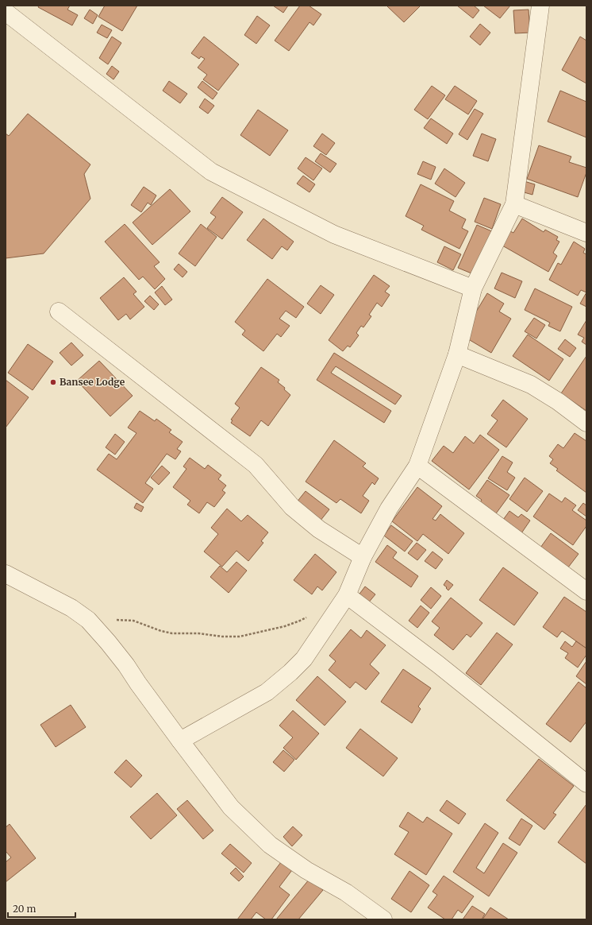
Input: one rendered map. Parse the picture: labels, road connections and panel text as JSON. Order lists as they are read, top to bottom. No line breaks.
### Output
{"places":["Bansee Lodge"],"scale_bar":"20 m"}
